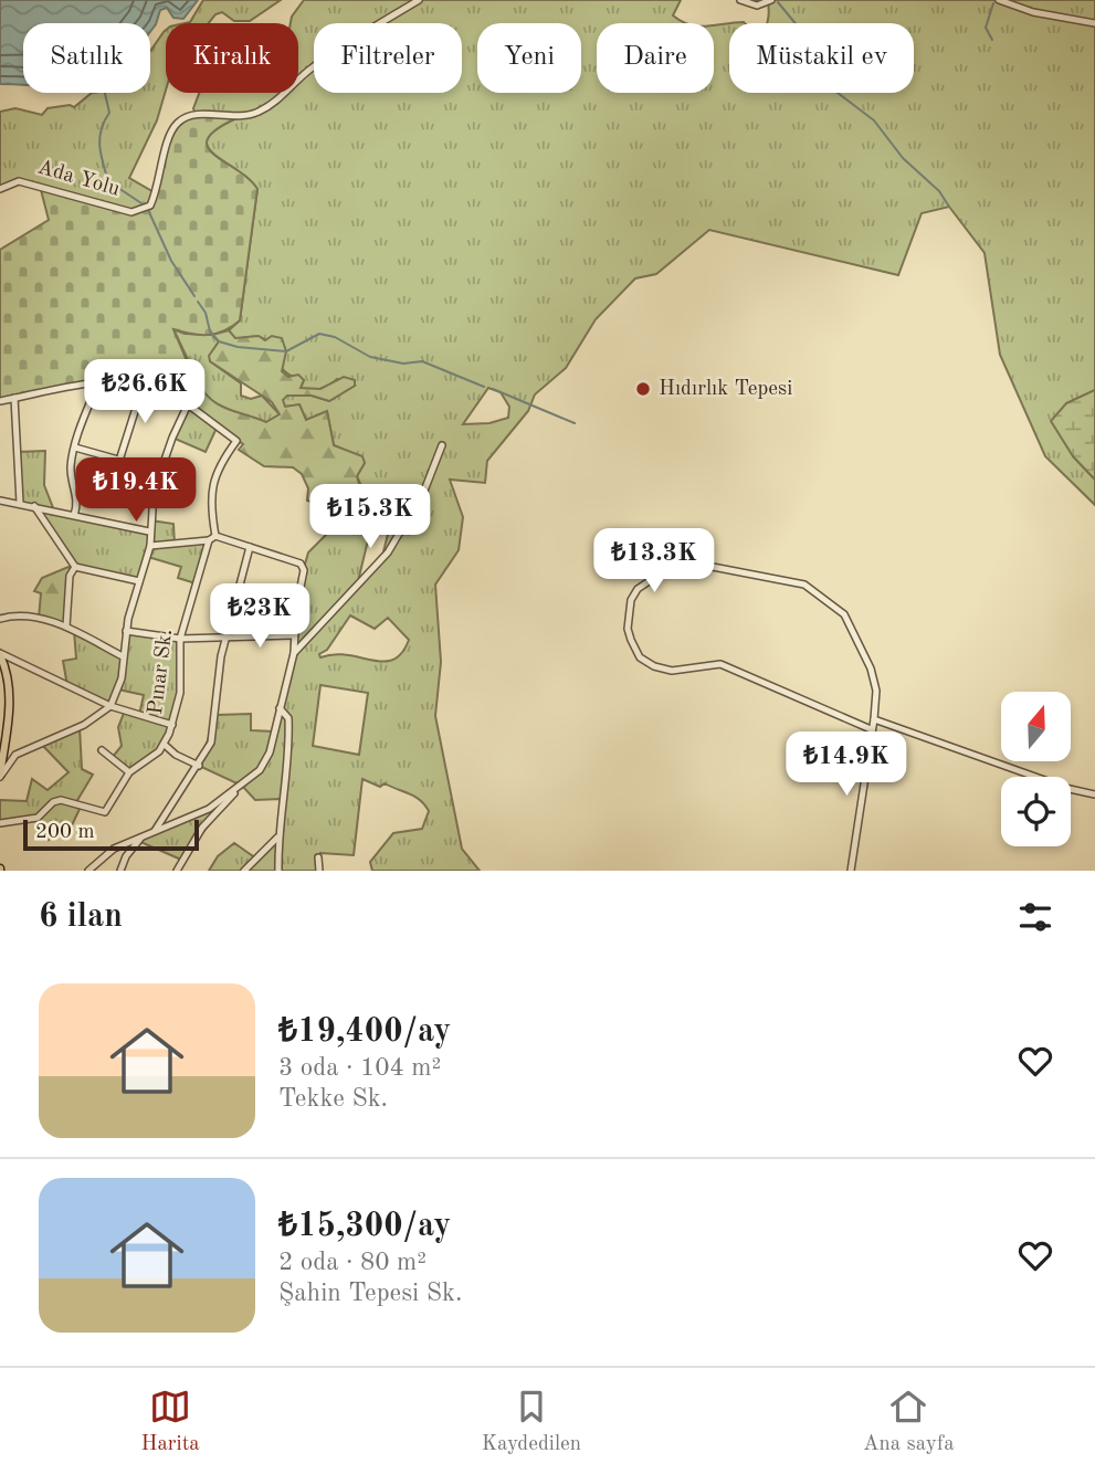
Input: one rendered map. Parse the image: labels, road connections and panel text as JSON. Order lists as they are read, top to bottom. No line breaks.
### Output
{"streets":{"street":["Ada Yolu","Pınar Sk."]},"places":["Hıdırlık Tepesi"],"scale_bar":"200 m","north":"top","page":{"chip":["Satılık","Kiralık","Filtreler","Yeni","Daire","Müstakil ev"],"price":["₺26.6K","₺19.4K","₺15.3K","₺13.3K","₺23K","₺14.9K"],"scale":"200 m","heading":"6 ilan","list":[{"name":"₺19,400/ay","note":"3 oda · 104 m² · Tekke Sk."},{"name":"₺15,300/ay","note":"2 oda · 80 m² · Şahin Tepesi Sk."}],"tabs":["Harita","Kaydedilen","Ana sayfa"]}}
